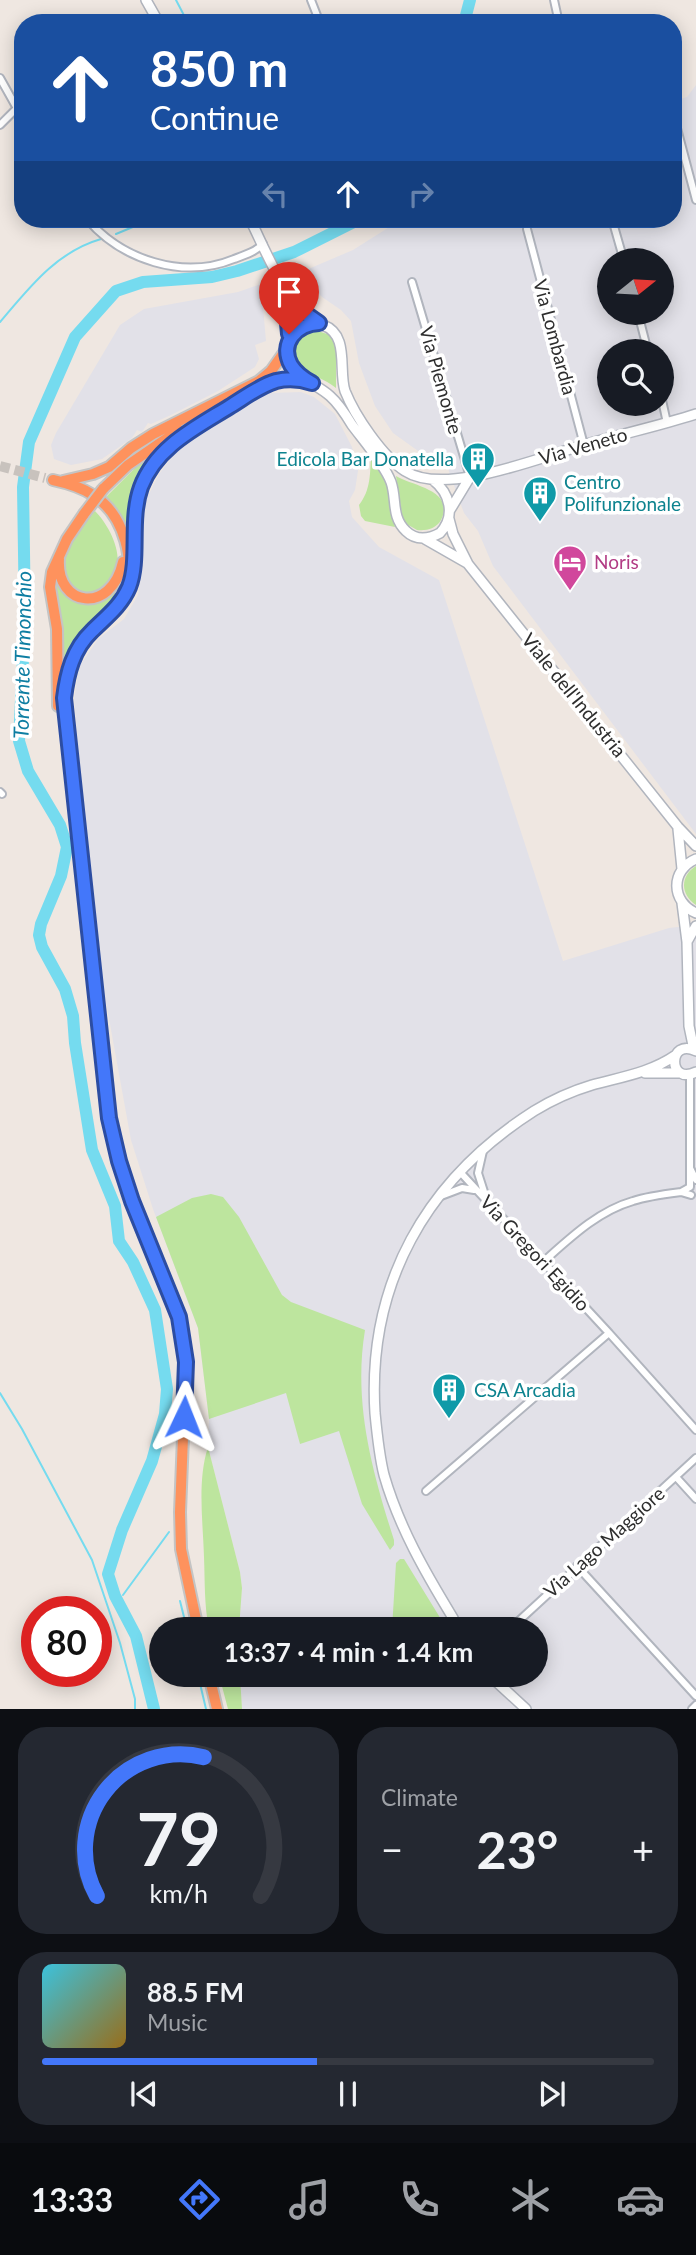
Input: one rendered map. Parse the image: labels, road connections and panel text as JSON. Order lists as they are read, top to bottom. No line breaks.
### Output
{"streets":{"main road":["Via Veneto","Viale dell'Industria"],"street":["Via Lombardia","Via Piemonte","Via Gregori Egidio","Via Lago Maggiore"]},"crossings":[["Via Lombardia","Via Veneto"],["Via Piemonte","Via Veneto"],["Via Veneto","Viale dell'Industria"]],"water":["Torrente Timonchio"],"places":{"building":["Edicola Bar Donatella","Centro Polifunzionale","CSA Arcadia"],"hotel":["Noris"]},"north":"right","page":{"turn":["850 m","Continue"],"limit":"80","trip":"13:37 · 4 min · 1.4 km","tile":"Climate","heat":["−","23°","+"],"song":["88.5 FM","Music"],"tabs":"13:33","gauge":["79","km/h"]}}
